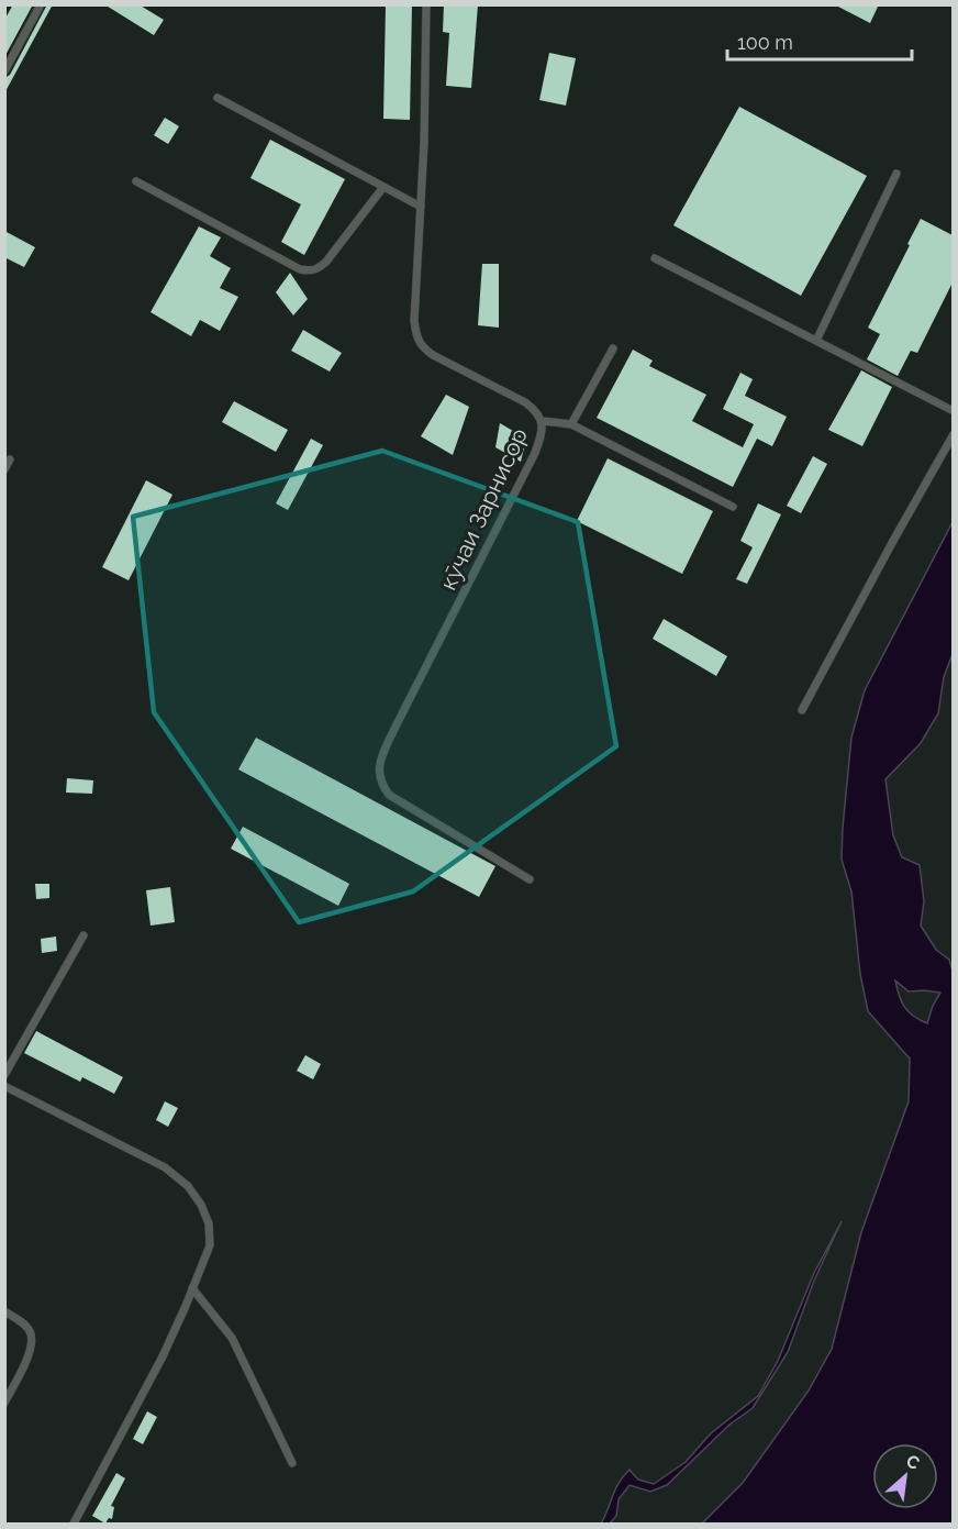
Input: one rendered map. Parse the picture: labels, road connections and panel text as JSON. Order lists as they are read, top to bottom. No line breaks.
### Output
{"streets":{"lane":["кӯчаи Зарнисор"]},"scale_bar":"100 m","north":"top right"}
